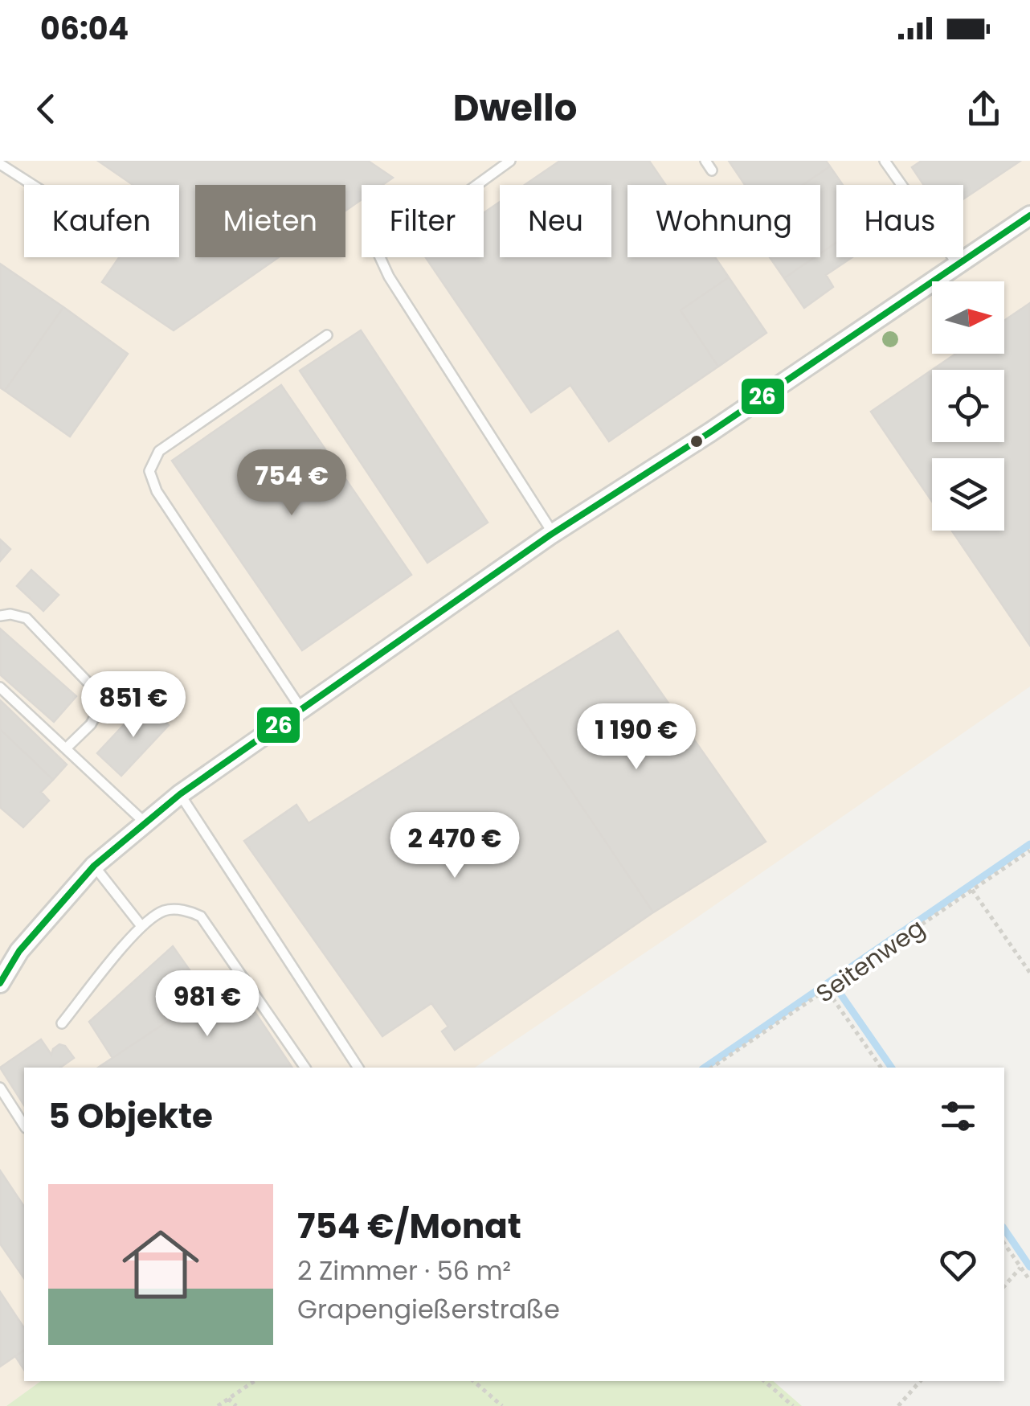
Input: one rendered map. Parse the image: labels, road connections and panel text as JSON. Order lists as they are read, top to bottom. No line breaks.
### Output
{"streets":{"path":["Seitenweg"]},"lines":["transit line 26"],"north":"right","page":{"status":"06:04","header":"Dwello","chip":["Kaufen","Mieten","Filter","Neu","Wohnung","Haus"],"price":["754 €","851 €","1 190 €","2 470 €","981 €"],"heading":"5 Objekte","list":[{"name":"754 €/Monat","note":"2 Zimmer · 56 m² · Grapengießerstraße"}]}}
